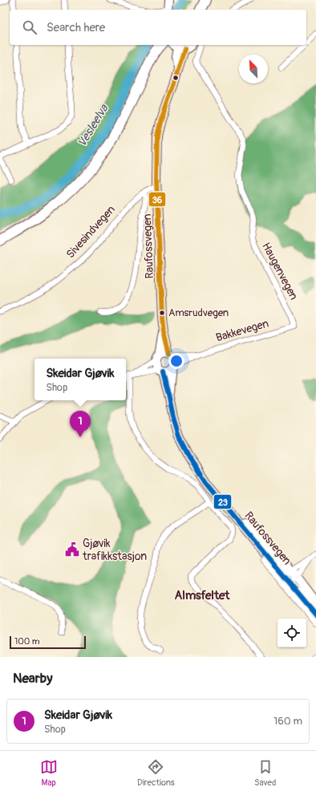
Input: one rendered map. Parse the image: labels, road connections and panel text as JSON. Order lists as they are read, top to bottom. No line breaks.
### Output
{"streets":{"main road":["Raufossvegen"],"street":["Sivesindvegen","Haugenvegen","Bakkevegen"]},"crossings":[["Sivesindvegen","Raufossvegen"],["Raufossvegen","Bakkevegen"],["Haugenvegen","Bakkevegen"]],"districts":["Almsfeltet"],"water":["Vesleelva"],"places":{"other":["Amsrudvegen"],"public building":["Gjøvik trafikkstasjon"]},"lines":["transit line 36","transit line 23"],"scale_bar":"100 m","north":"top left","page":{"search":"Search here","popup":["Skeidar Gjøvik","Shop"],"pins":"1","scale":"100 m","heading":"Nearby","list":[{"mark":"1","name":"Skeidar Gjøvik","note":"Shop","value":"160 m"}],"nav":["Map","Directions","Saved"]}}
